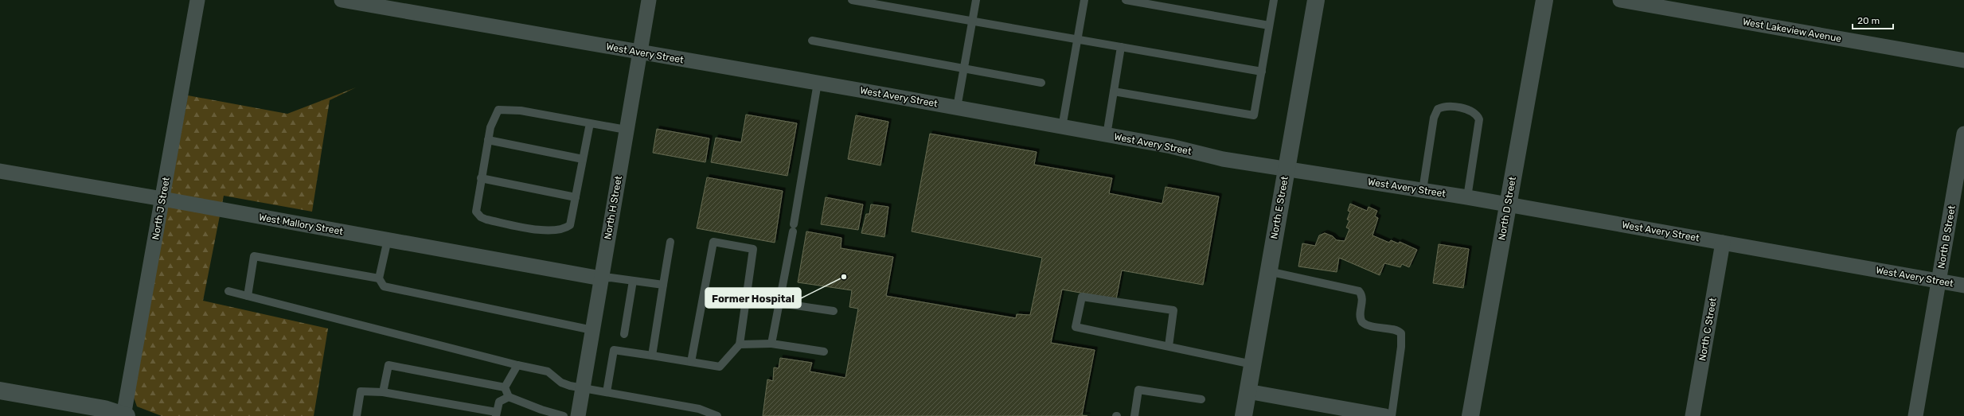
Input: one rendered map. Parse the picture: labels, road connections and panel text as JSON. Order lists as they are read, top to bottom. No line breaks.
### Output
{"streets":{"street":["West Lakeview Avenue","West Avery Street","North H Street","North E Street","North J Street","North D Street","West Mallory Street","North B Street","North C Street"]},"crossings":[["West Avery Street","North H Street"],["West Avery Street","North E Street"],["West Avery Street","North D Street"],["West Avery Street","North B Street"],["West Avery Street","North C Street"],["North H Street","West Mallory Street"],["North J Street","West Mallory Street"]],"places":["Former Hospital"],"scale_bar":"20 m"}
